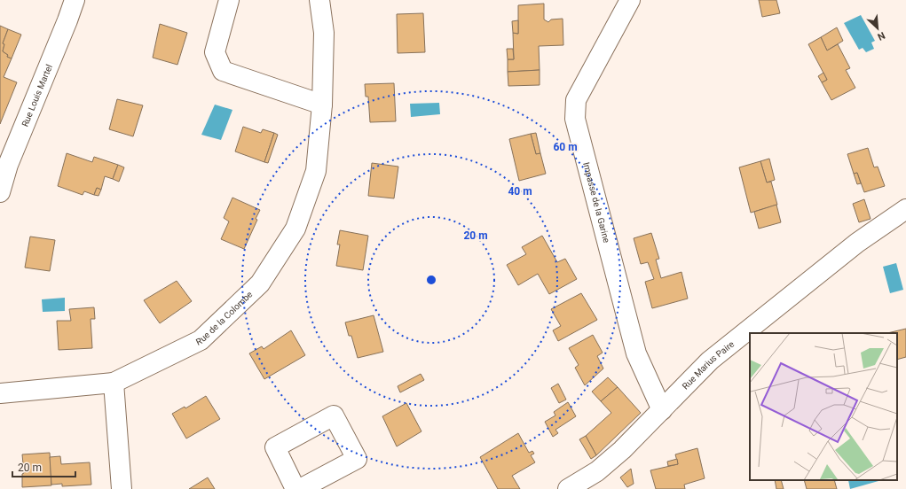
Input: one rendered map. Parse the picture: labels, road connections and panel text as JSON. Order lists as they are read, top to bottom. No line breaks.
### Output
{"streets":{"street":["Rue Louis Martel","Impasse de la Garine","Rue de la Colombe","Rue Marius Paire"]},"crossings":[["Impasse de la Garine","Rue Marius Paire"]],"scale_bar":"20 m","north":"bottom right","rings":["60 m","40 m","20 m"]}
